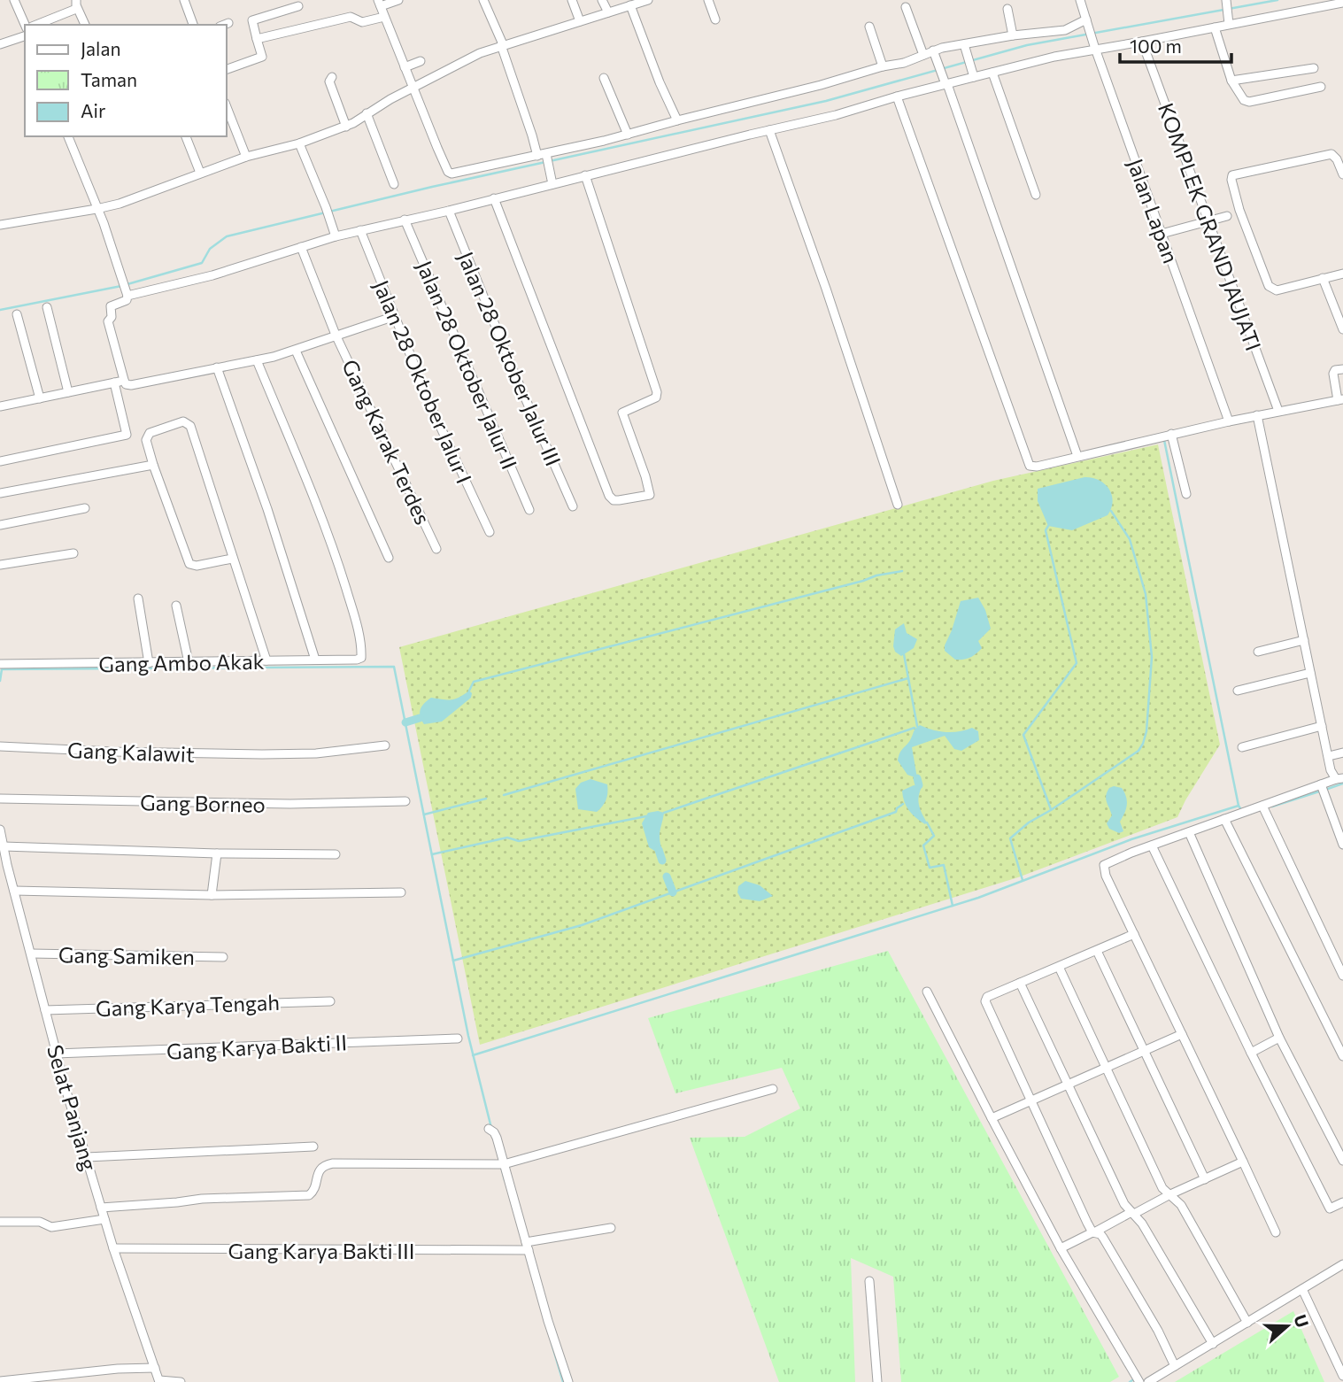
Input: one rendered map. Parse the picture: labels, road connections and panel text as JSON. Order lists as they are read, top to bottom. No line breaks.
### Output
{"streets":{"street":["Jalan Lapan","KOMPLEK GRAND JAUJATI","Jalan 28 Oktober Jalur III","Jalan 28 Oktober Jalur II","Jalan 28 Oktober Jalur I","Gang Karak Terdes","Gang Ambo Akak","Gang Kalawit","Gang Borneo","Gang Samiken","Gang Karya Tengah","Gang Karya Bakti II","Selat Panjang","Gang Karya Bakti III"]},"crossings":[["Gang Samiken","Selat Panjang"],["Gang Karya Tengah","Selat Panjang"],["Gang Karya Bakti II","Selat Panjang"],["Selat Panjang","Gang Karya Bakti III"]],"legend":["Jalan","Taman","Air"],"scale_bar":"100 m","north":"right"}
